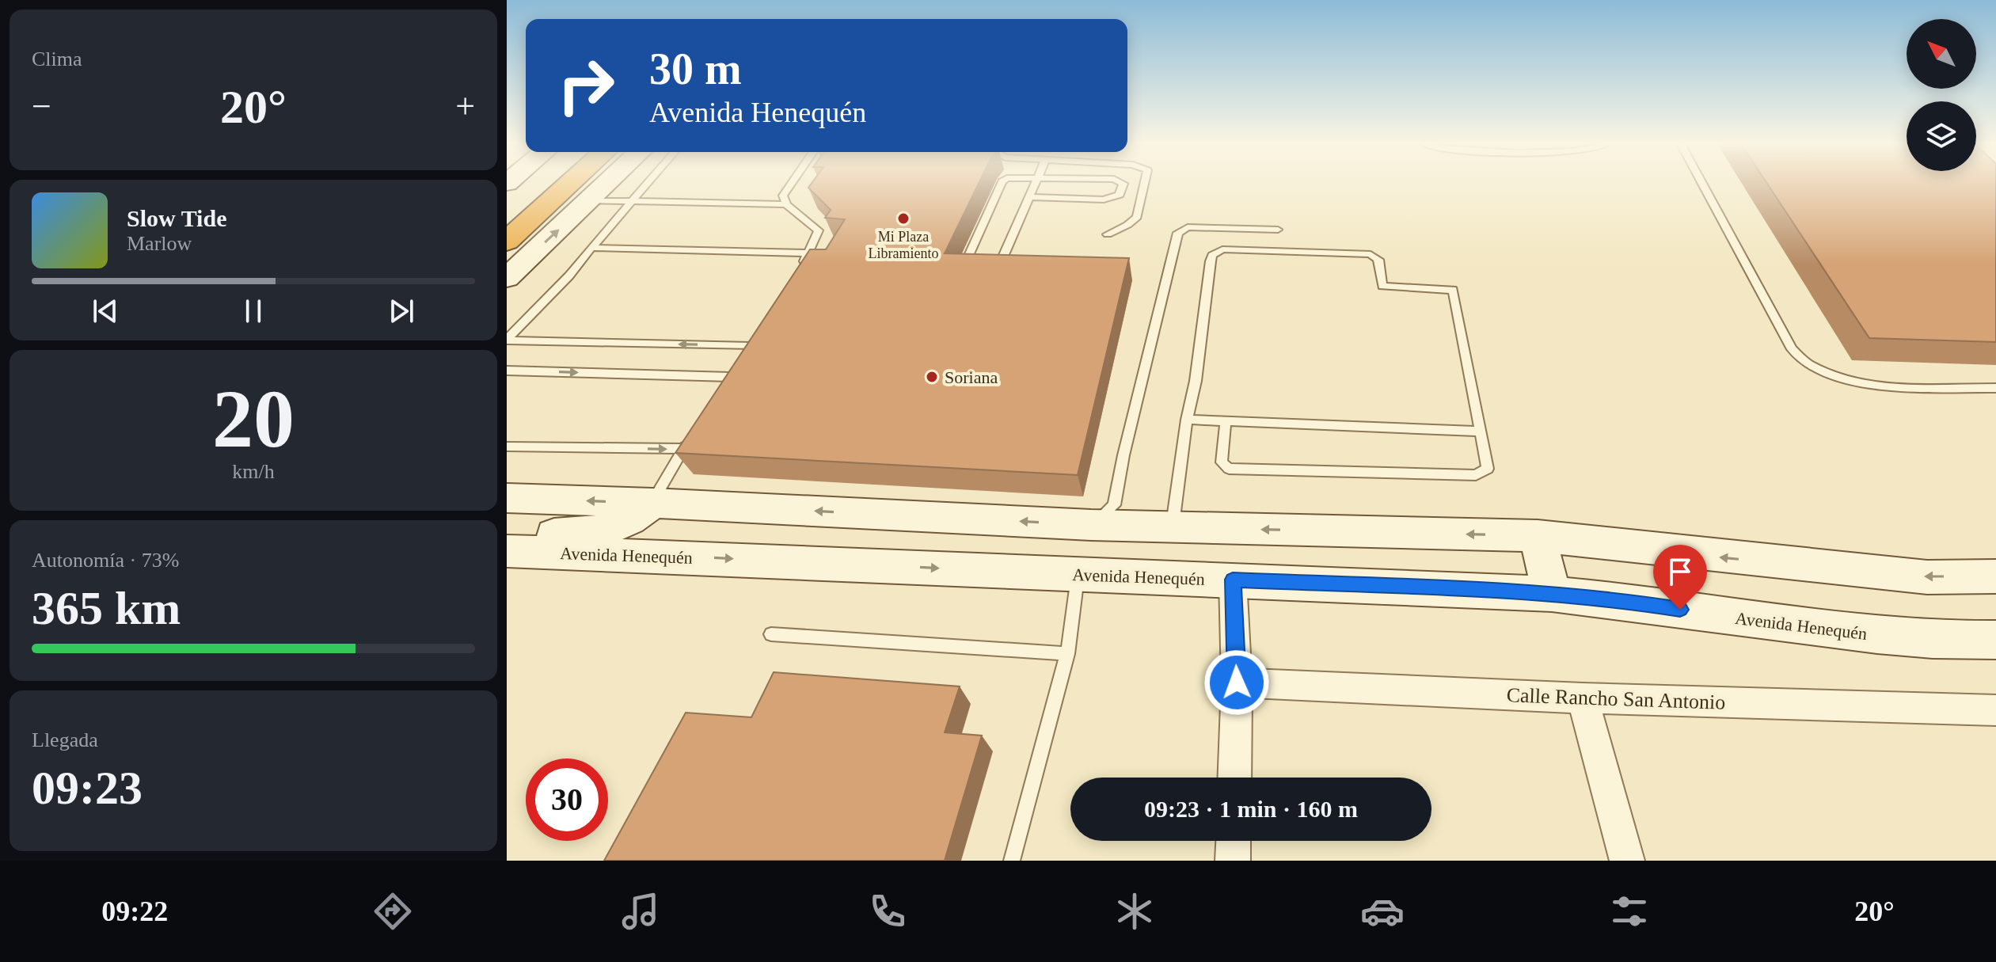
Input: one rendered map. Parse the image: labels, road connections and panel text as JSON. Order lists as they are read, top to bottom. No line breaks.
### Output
{"streets":{"main road":["Avenida Henequén"],"street":["Calle Rancho San Antonio"]},"places":["Mi Plaza Libramiento","Soriana"],"north":"top left","page":{"tile":["Clima",["20","km/h"],["Autonomía · 73%","365 km"],["Llegada","09:23"]],"turn":["30 m","Avenida Henequén"],"heat":["−","20°","+"],"song":["Slow Tide","Marlow"],"limit":"30","trip":"09:23 · 1 min · 160 m","tabs":["09:22","20°"]}}
